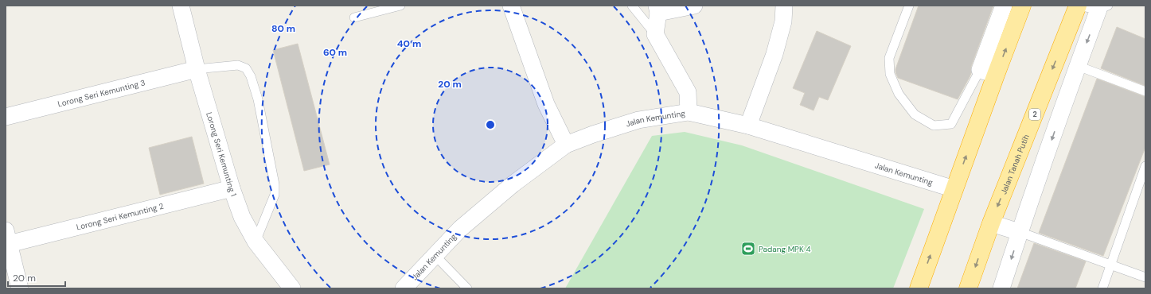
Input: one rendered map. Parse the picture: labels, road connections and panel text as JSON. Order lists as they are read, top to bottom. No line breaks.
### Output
{"streets":{"highway":["2","Jalan Tanah Putih"],"street":["Lorong Seri Kemunting 3","Jalan Kemunting","Lorong Seri Kemunting 1","Lorong Seri Kemunting 2"]},"crossings":[["Lorong Seri Kemunting 3","Lorong Seri Kemunting 1"],["Lorong Seri Kemunting 1","Lorong Seri Kemunting 2"]],"places":{"sports":["Padang MPK 4"]},"scale_bar":"20 m","rings":["80 m","40 m","60 m","20 m"]}
